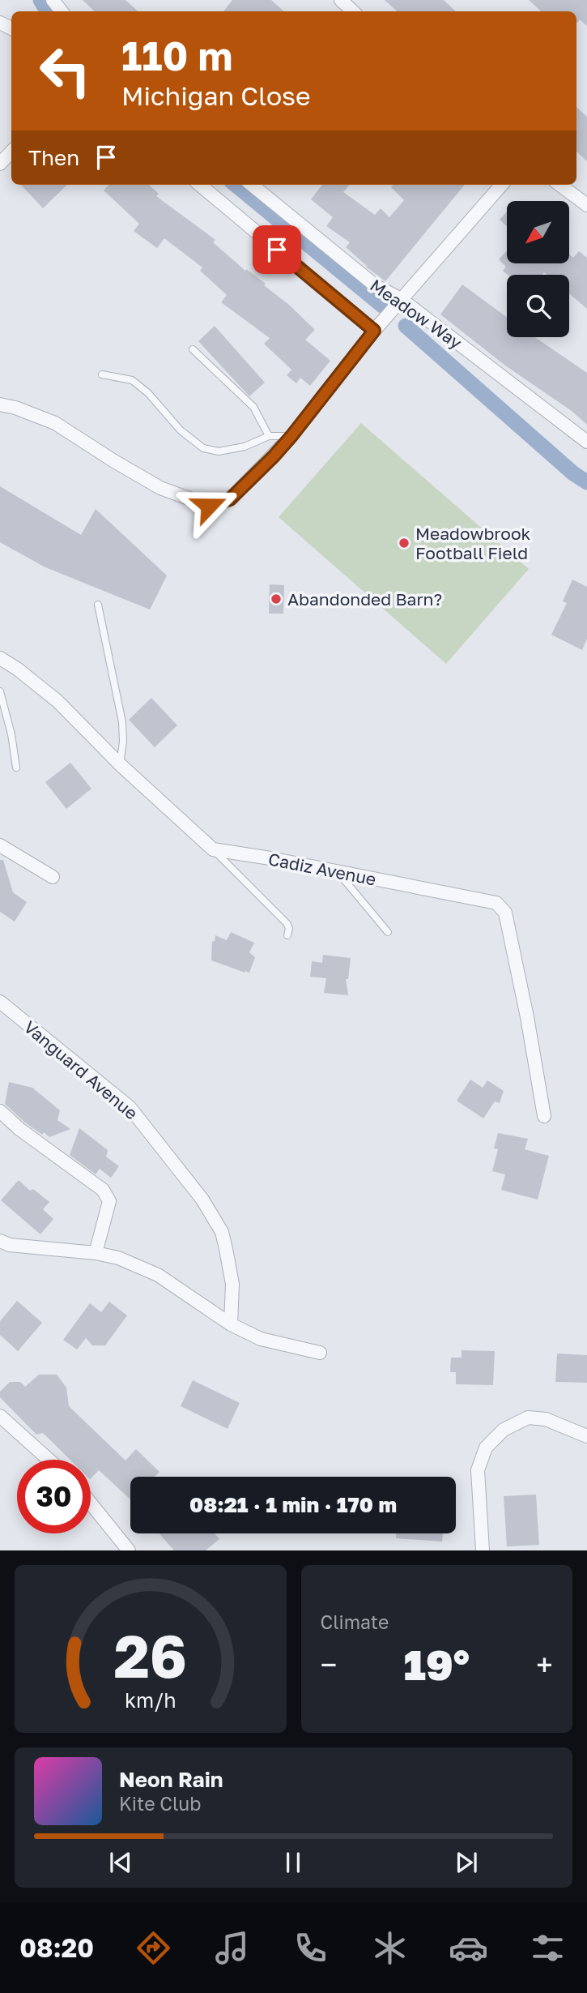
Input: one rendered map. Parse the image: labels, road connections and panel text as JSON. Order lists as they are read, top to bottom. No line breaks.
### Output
{"streets":{"street":["Meadow Way","Cadiz Avenue","Vanguard Avenue"]},"places":["Meadowbrook Football Field","Abandonded Barn?"],"north":"bottom left","page":{"turn":["110 m","Michigan Close"],"then":"Then","limit":"30","trip":"08:21 · 1 min · 170 m","tile":"Climate","heat":["−","19°","+"],"song":["Neon Rain","Kite Club"],"tabs":"08:20","gauge":["26","km/h"]}}
